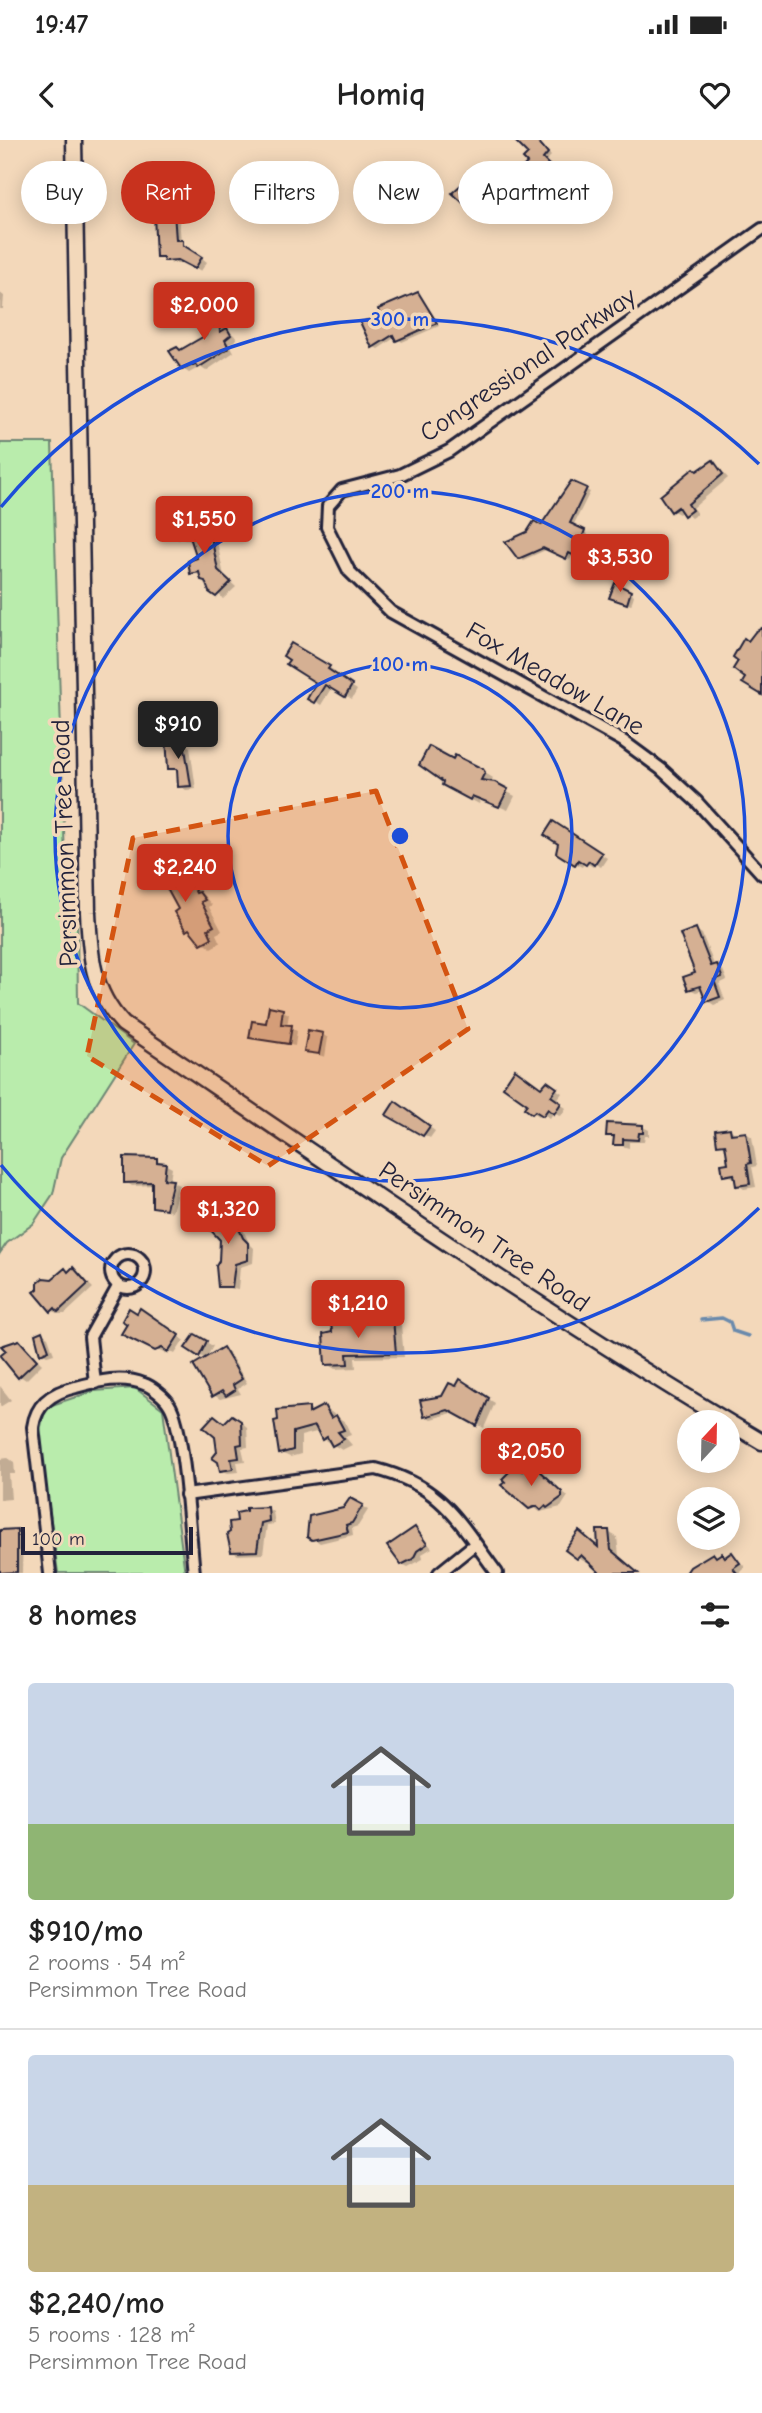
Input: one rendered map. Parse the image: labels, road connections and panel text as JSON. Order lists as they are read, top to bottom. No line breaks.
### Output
{"streets":{"main road":["Persimmon Tree Road"],"street":["Congressional Parkway","Fox Meadow Lane"]},"crossings":[["Congressional Parkway","Fox Meadow Lane"]],"scale_bar":"100 m","north":"top","page":{"status":"19:47","header":"Homiq","chip":["Buy","Rent","Filters","New","Apartment"],"price":["$2,000","$1,550","$3,530","$910","$2,240","$1,320","$1,210","$2,050"],"scale":"100 m","heading":"8 homes","list":[{"name":"$910/mo","note":"2 rooms · 54 m² · Persimmon Tree Road"},{"name":"$2,240/mo","note":"5 rooms · 128 m² · Persimmon Tree Road"}]},"rings":["300 m","200 m","100 m"]}
